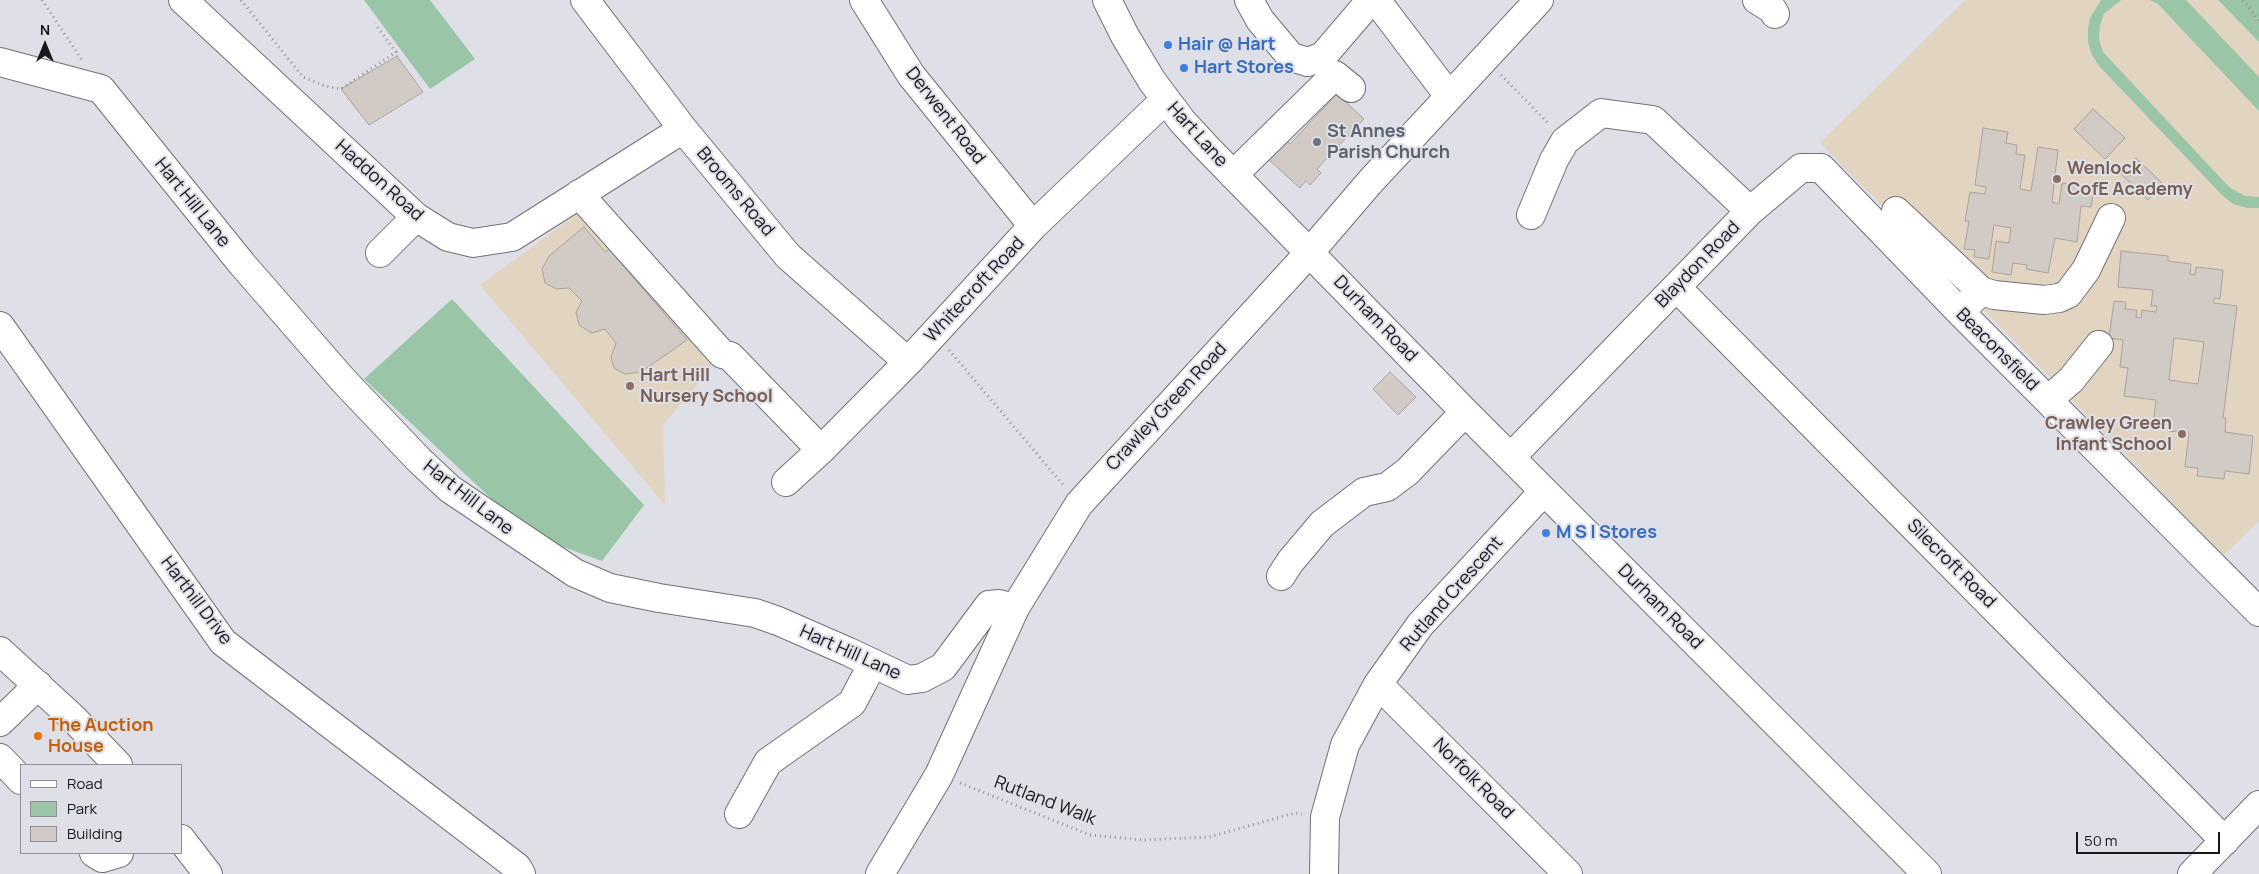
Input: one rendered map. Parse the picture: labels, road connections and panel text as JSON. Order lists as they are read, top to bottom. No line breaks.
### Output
{"streets":{"main road":["Derwent Road","Hart Lane","Haddon Road","Brooms Road","Hart Hill Lane","Blaydon Road","Whitecroft Road","Durham Road","Beaconsfield","Crawley Green Road","Silecroft Road","Rutland Crescent","Harthill Drive","Norfolk Road"],"path":["Rutland Walk"]},"crossings":[["Derwent Road","Whitecroft Road"],["Hart Lane","Whitecroft Road"],["Hart Lane","Durham Road"],["Hart Lane","Crawley Green Road"],["Haddon Road","Brooms Road"],["Brooms Road","Whitecroft Road"],["Hart Hill Lane","Crawley Green Road"],["Blaydon Road","Durham Road"],["Blaydon Road","Beaconsfield"],["Blaydon Road","Silecroft Road"],["Durham Road","Crawley Green Road"],["Durham Road","Rutland Crescent"],["Crawley Green Road","Rutland Walk"],["Rutland Crescent","Norfolk Road"],["Rutland Crescent","Rutland Walk"]],"places":["Hair @ Hart","Hart Stores","St Annes Parish Church","Wenlock CofE Academy","Hart Hill Nursery School","Crawley Green Infant School","M S I Stores","The Auction House"],"legend":["Road","Park","Building"],"scale_bar":"50 m","north":"top"}
